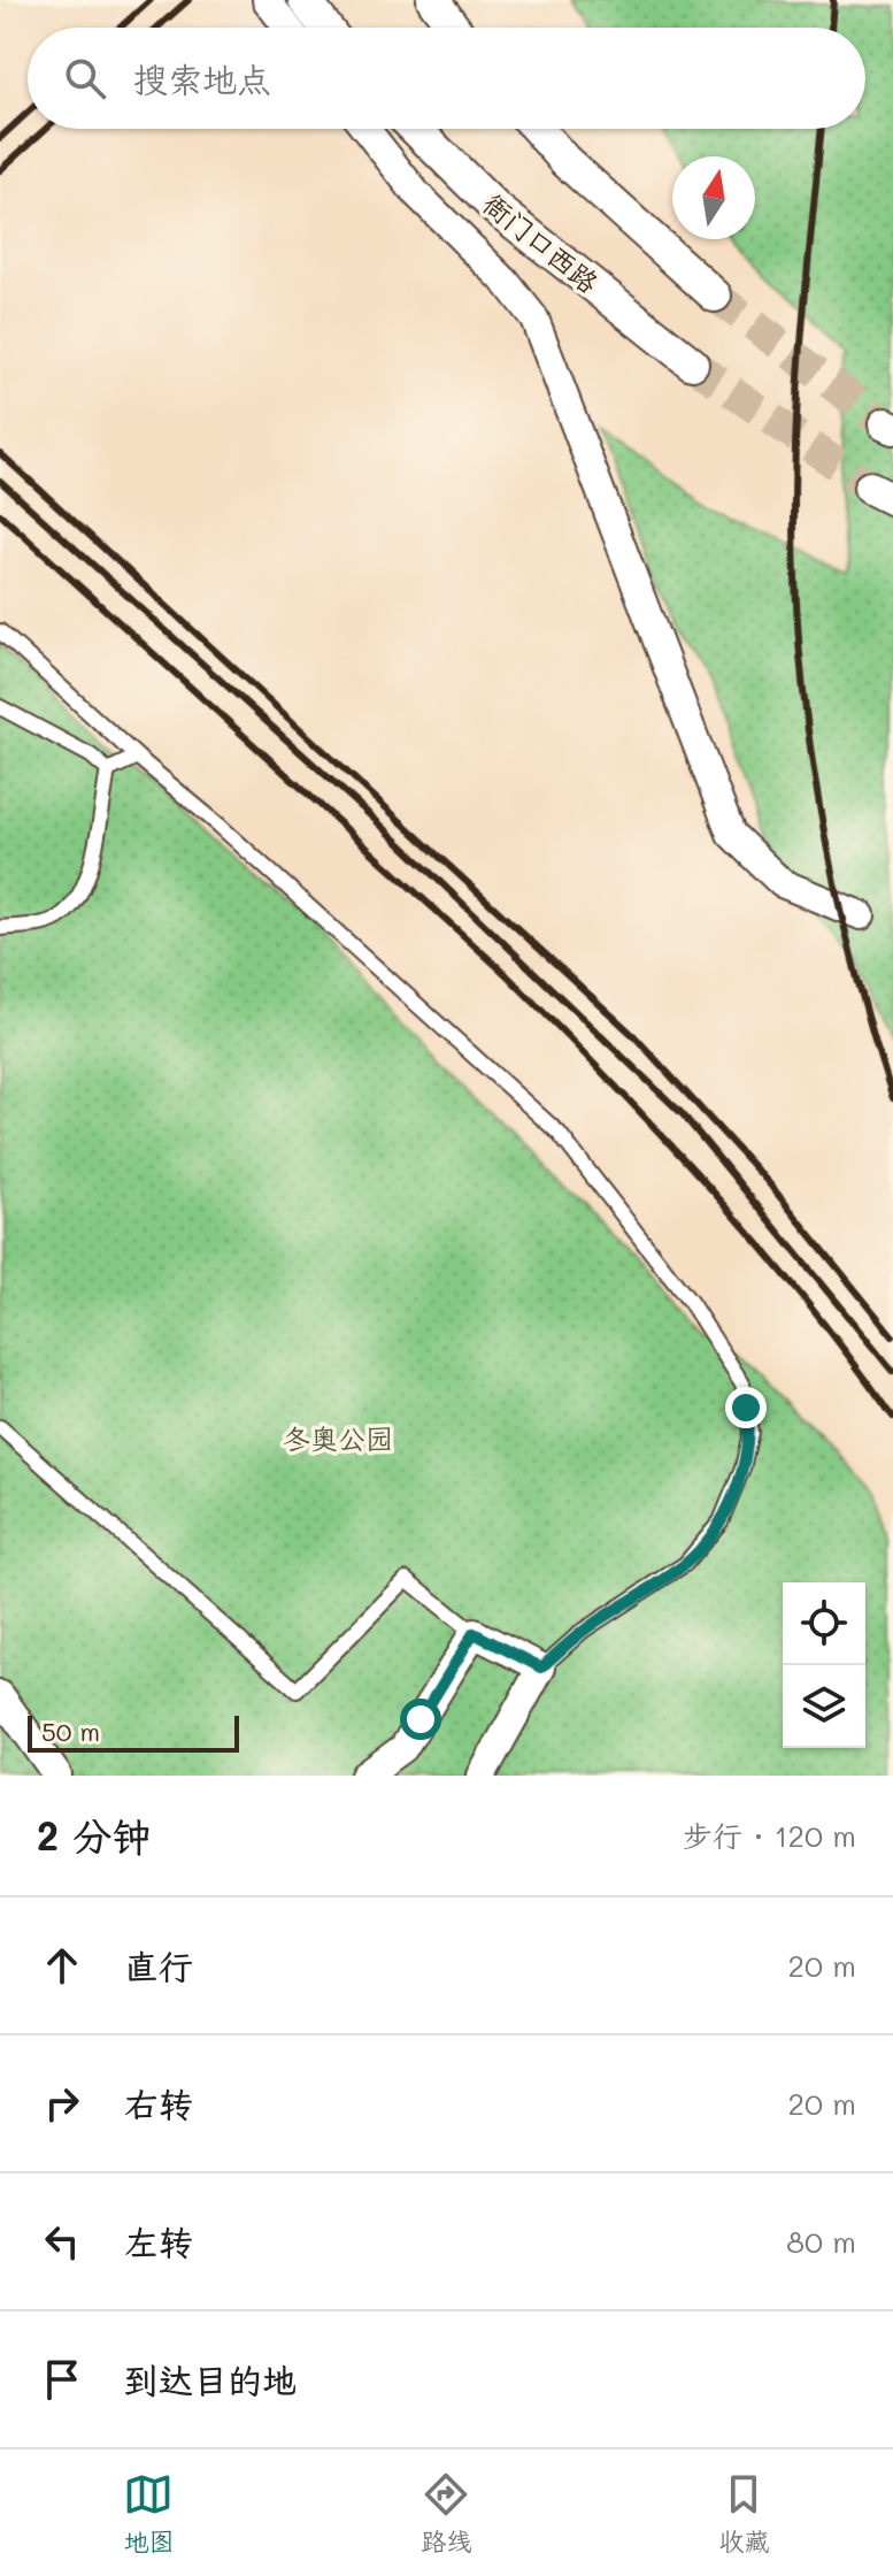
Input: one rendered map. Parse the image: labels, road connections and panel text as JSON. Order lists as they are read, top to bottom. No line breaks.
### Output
{"streets":{"street":["衙门口西路"]},"parks":["冬奥公园"],"scale_bar":"50 m","north":"top","page":{"search":"搜索地点","scale":"50 m","heading":["2 分钟","步行 · 120 m"],"list":[["直行","20 m"],["右转","20 m"],["左转","80 m"],"到达目的地"],"nav":["地图","路线","收藏"]}}
